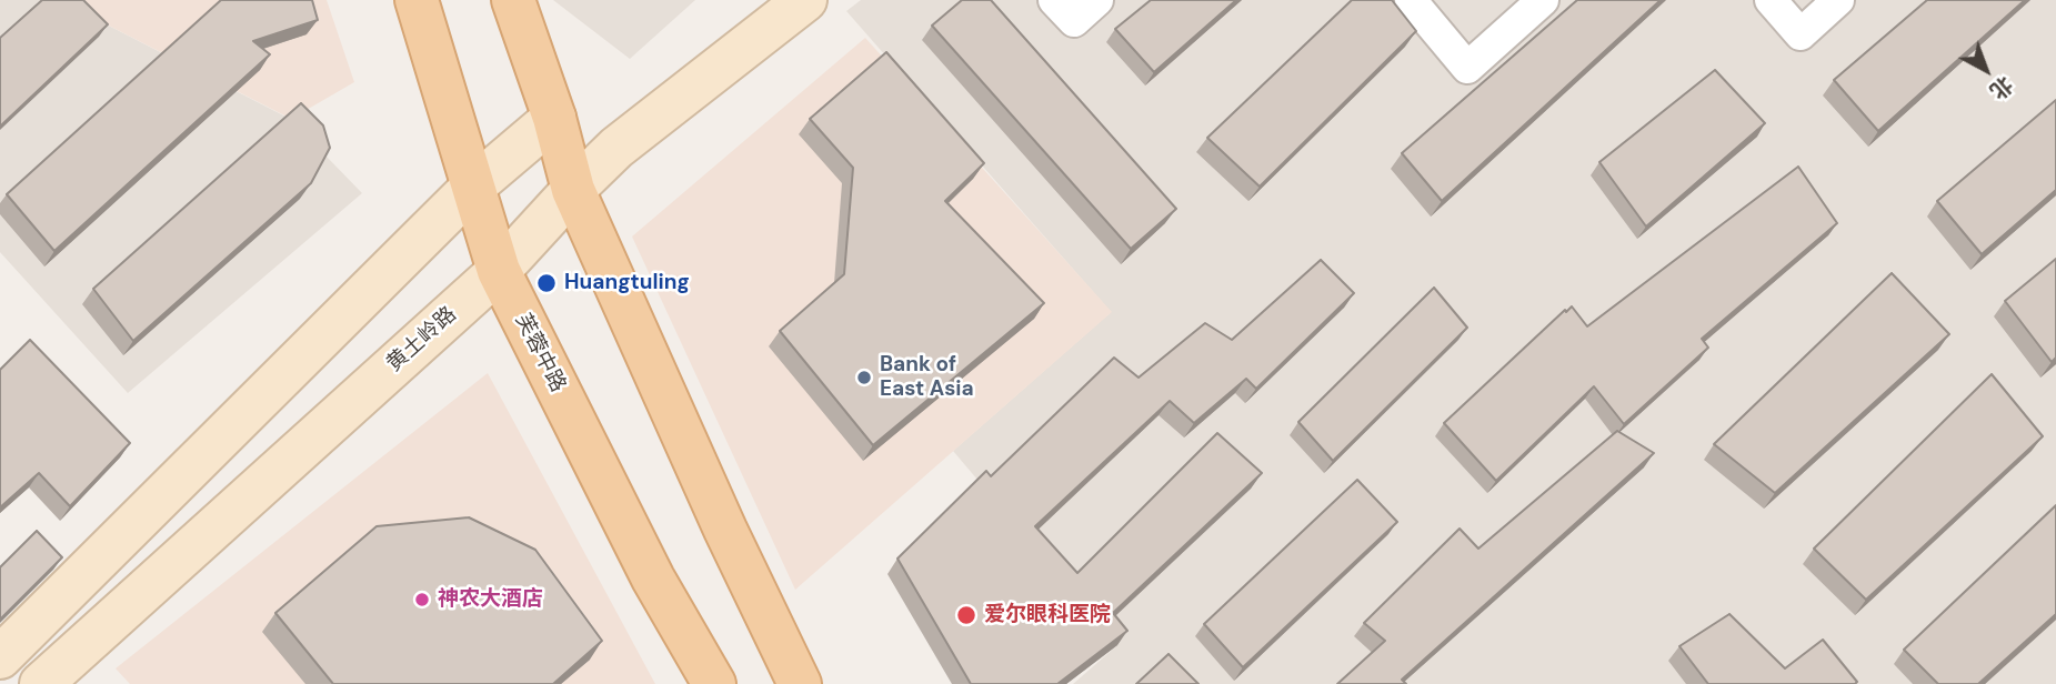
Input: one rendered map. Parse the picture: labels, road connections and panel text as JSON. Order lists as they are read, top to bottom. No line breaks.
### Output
{"streets":{"main road":["芙蓉中路"],"street":["黄土岭路"]},"crossings":[["黄土岭路","芙蓉中路"]],"places":["Huangtuling","Bank of East Asia","神农大酒店","爱尔眼科医院"],"north":"bottom right"}
